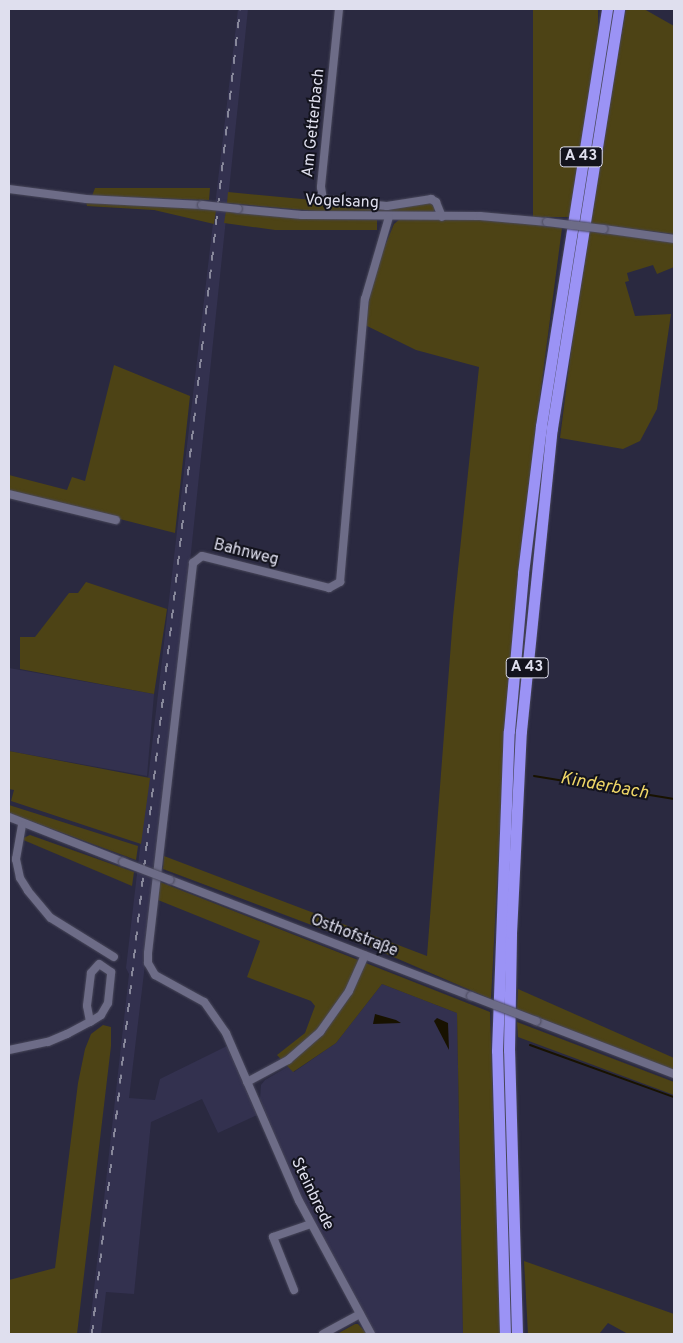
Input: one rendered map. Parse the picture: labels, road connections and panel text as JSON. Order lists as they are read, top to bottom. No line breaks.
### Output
{"streets":{"highway":["A 43"],"street":["Am Getterbach","Vogelsang","Bahnweg","Osthofstraße","Steinbrede"]},"crossings":[["Am Getterbach","Vogelsang"],["Vogelsang","Bahnweg"],["Bahnweg","Steinbrede"]],"water":["Kinderbach"]}
